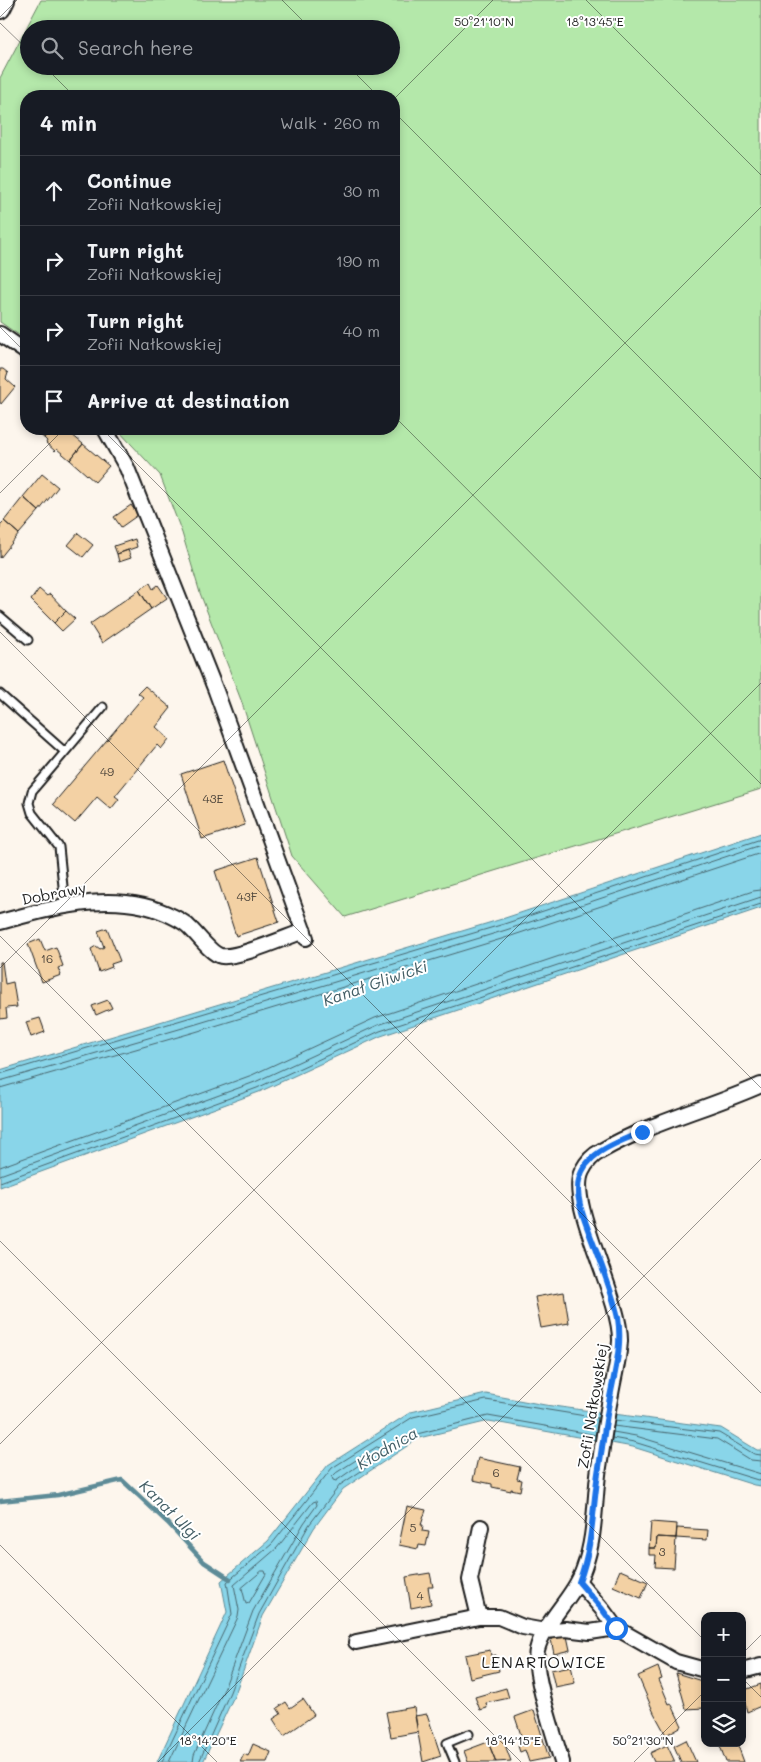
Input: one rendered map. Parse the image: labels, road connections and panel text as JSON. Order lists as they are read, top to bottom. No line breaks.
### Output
{"streets":{"street":["Dobrawy","Zofii Nałkowskiej"]},"districts":["LENARTOWICE"],"water":["Kanał Gliwicki","Kłodnica","Kanał Ulgi"],"house_numbers":["49","43E","43F","16","6","5","3","4"],"page":{"search":"Search here","heading":["4 min","Walk · 260 m"],"list":[["Continue","Zofii Nałkowskiej","30 m"],["Turn right","Zofii Nałkowskiej","190 m"],["Turn right","Zofii Nałkowskiej","40 m"],"Arrive at destination"],"map_buttons":["+","−"]},"coordinates":["50°21'10\"N","18°13'45\"E","18°14'20\"E","18°14'15\"E","50°21'30\"N"]}
